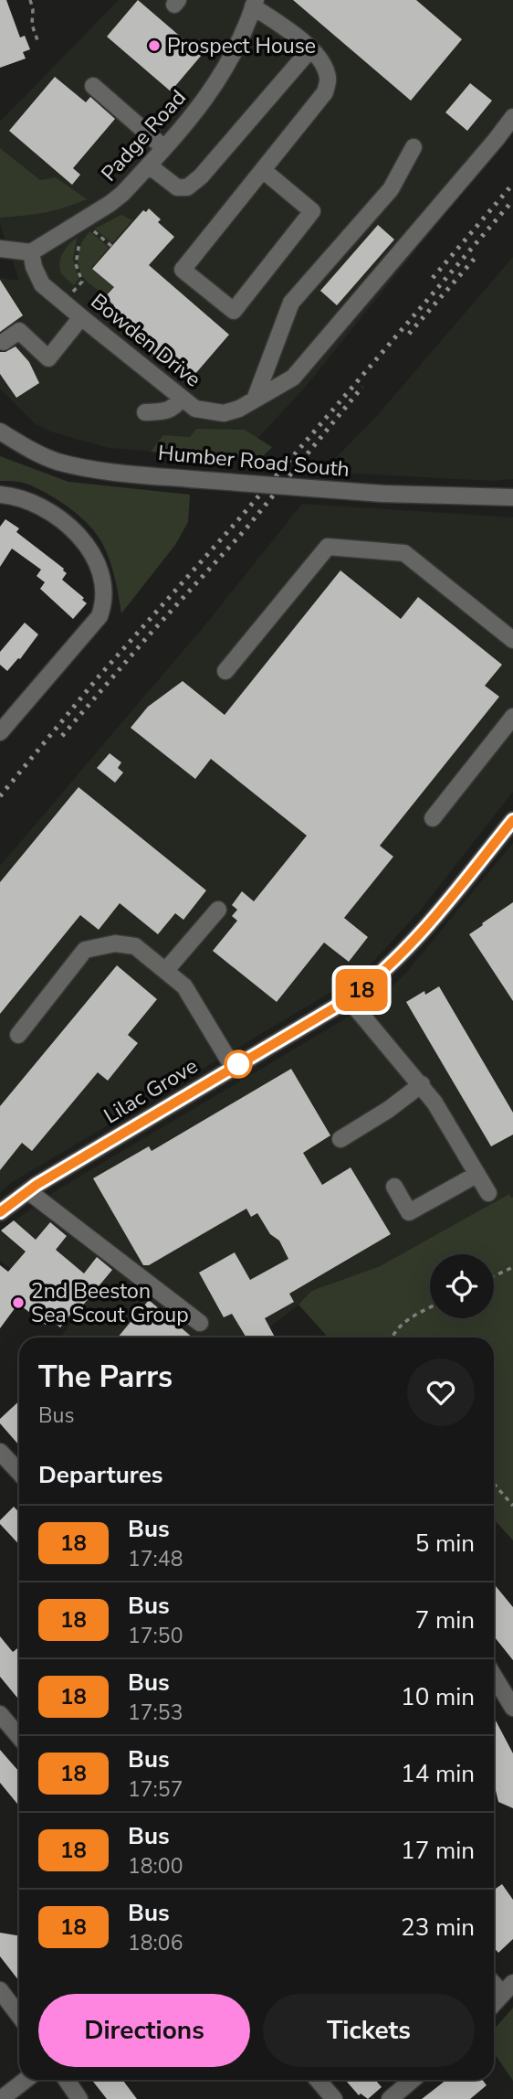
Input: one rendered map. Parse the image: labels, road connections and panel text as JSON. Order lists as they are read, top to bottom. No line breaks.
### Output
{"streets":{"street":["Padge Road","Bowden Drive","Humber Road South","Lilac Grove"]},"crossings":[["Padge Road","Bowden Drive"]],"places":["Prospect House","2nd Beeston Sea Scout Group"],"lines":["bus line 18"],"page":{"on_map":"18","heading":[["The Parrs","Bus"],"Departures"],"list":[{"mark":"18","name":"Bus","note":"17:48","value":"5 min"},{"mark":"18","name":"Bus","note":"17:50","value":"7 min"},{"mark":"18","name":"Bus","note":"17:53","value":"10 min"},{"mark":"18","name":"Bus","note":"17:57","value":"14 min"},{"mark":"18","name":"Bus","note":"18:00","value":"17 min"},{"mark":"18","name":"Bus","note":"18:06","value":"23 min"}],"buttons":["Directions","Tickets"]}}
